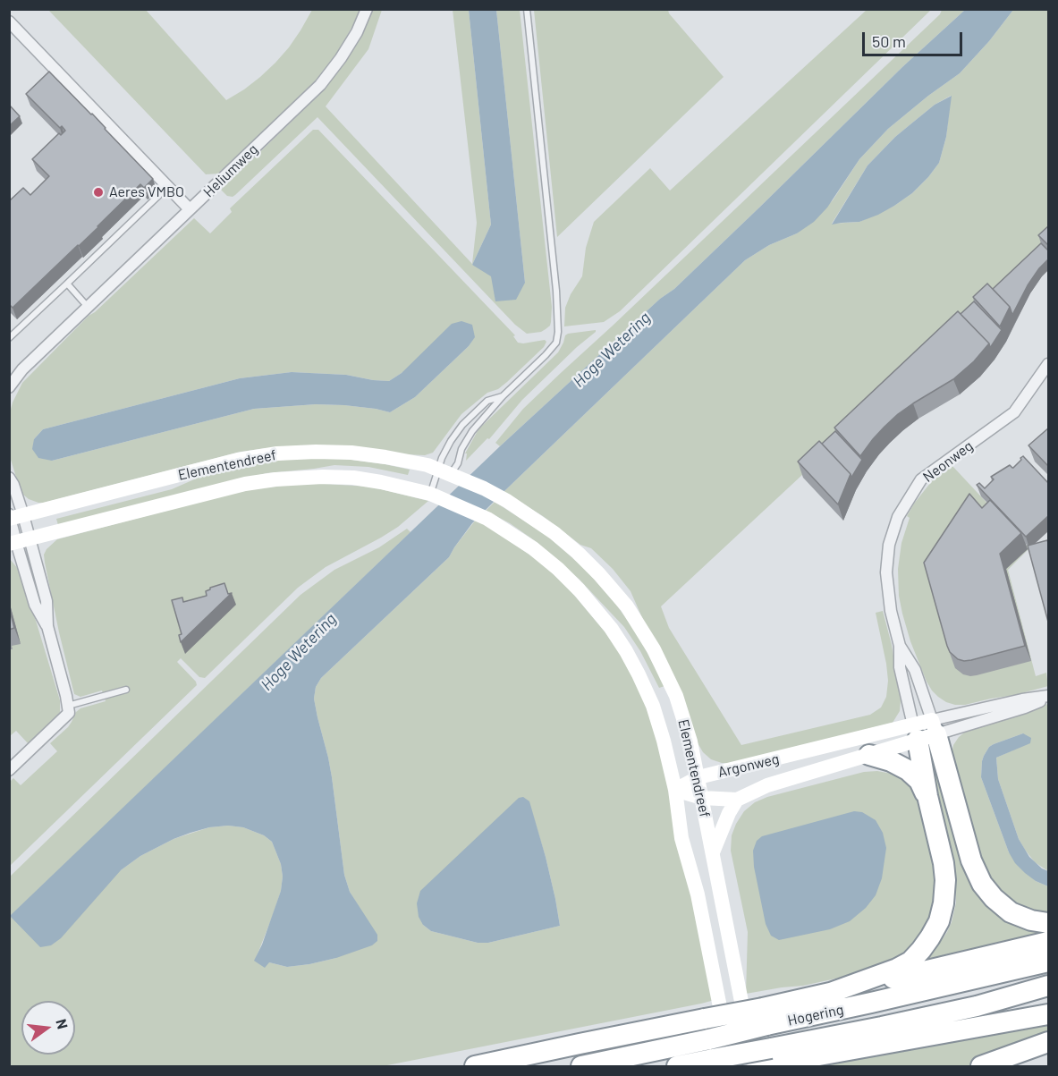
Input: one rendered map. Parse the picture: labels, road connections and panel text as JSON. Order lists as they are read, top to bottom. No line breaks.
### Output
{"streets":{"highway":["Hogering"],"main road":["Elementendreef","Argonweg"],"street":["Heliumweg","Neonweg"]},"crossings":[["Neonweg","Argonweg"],["Elementendreef","Argonweg"]],"water":["Hoge Wetering"],"places":["Aeres VMBO"],"scale_bar":"50 m","north":"right"}
